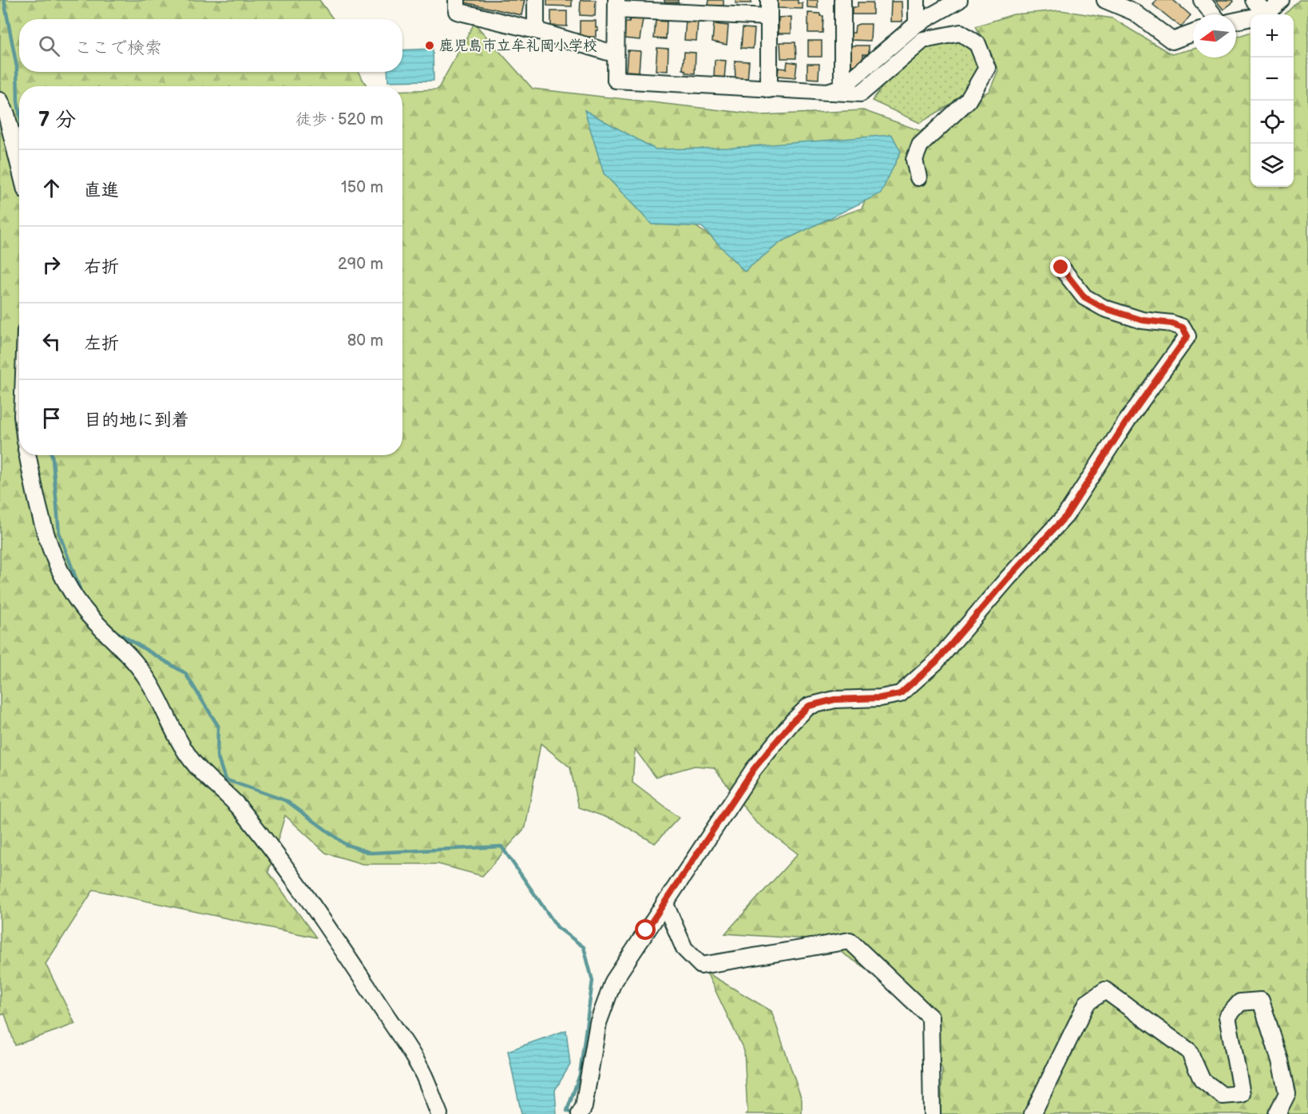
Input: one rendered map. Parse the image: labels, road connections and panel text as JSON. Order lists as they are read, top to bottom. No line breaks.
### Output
{"places":["鹿児島市立牟礼岡小学校"],"north":"left","page":{"map_buttons":["+","−"],"search":"ここで検索","heading":["7 分","徒歩 · 520 m"],"list":[["直進","150 m"],["右折","290 m"],["左折","80 m"],"目的地に到着"]}}
